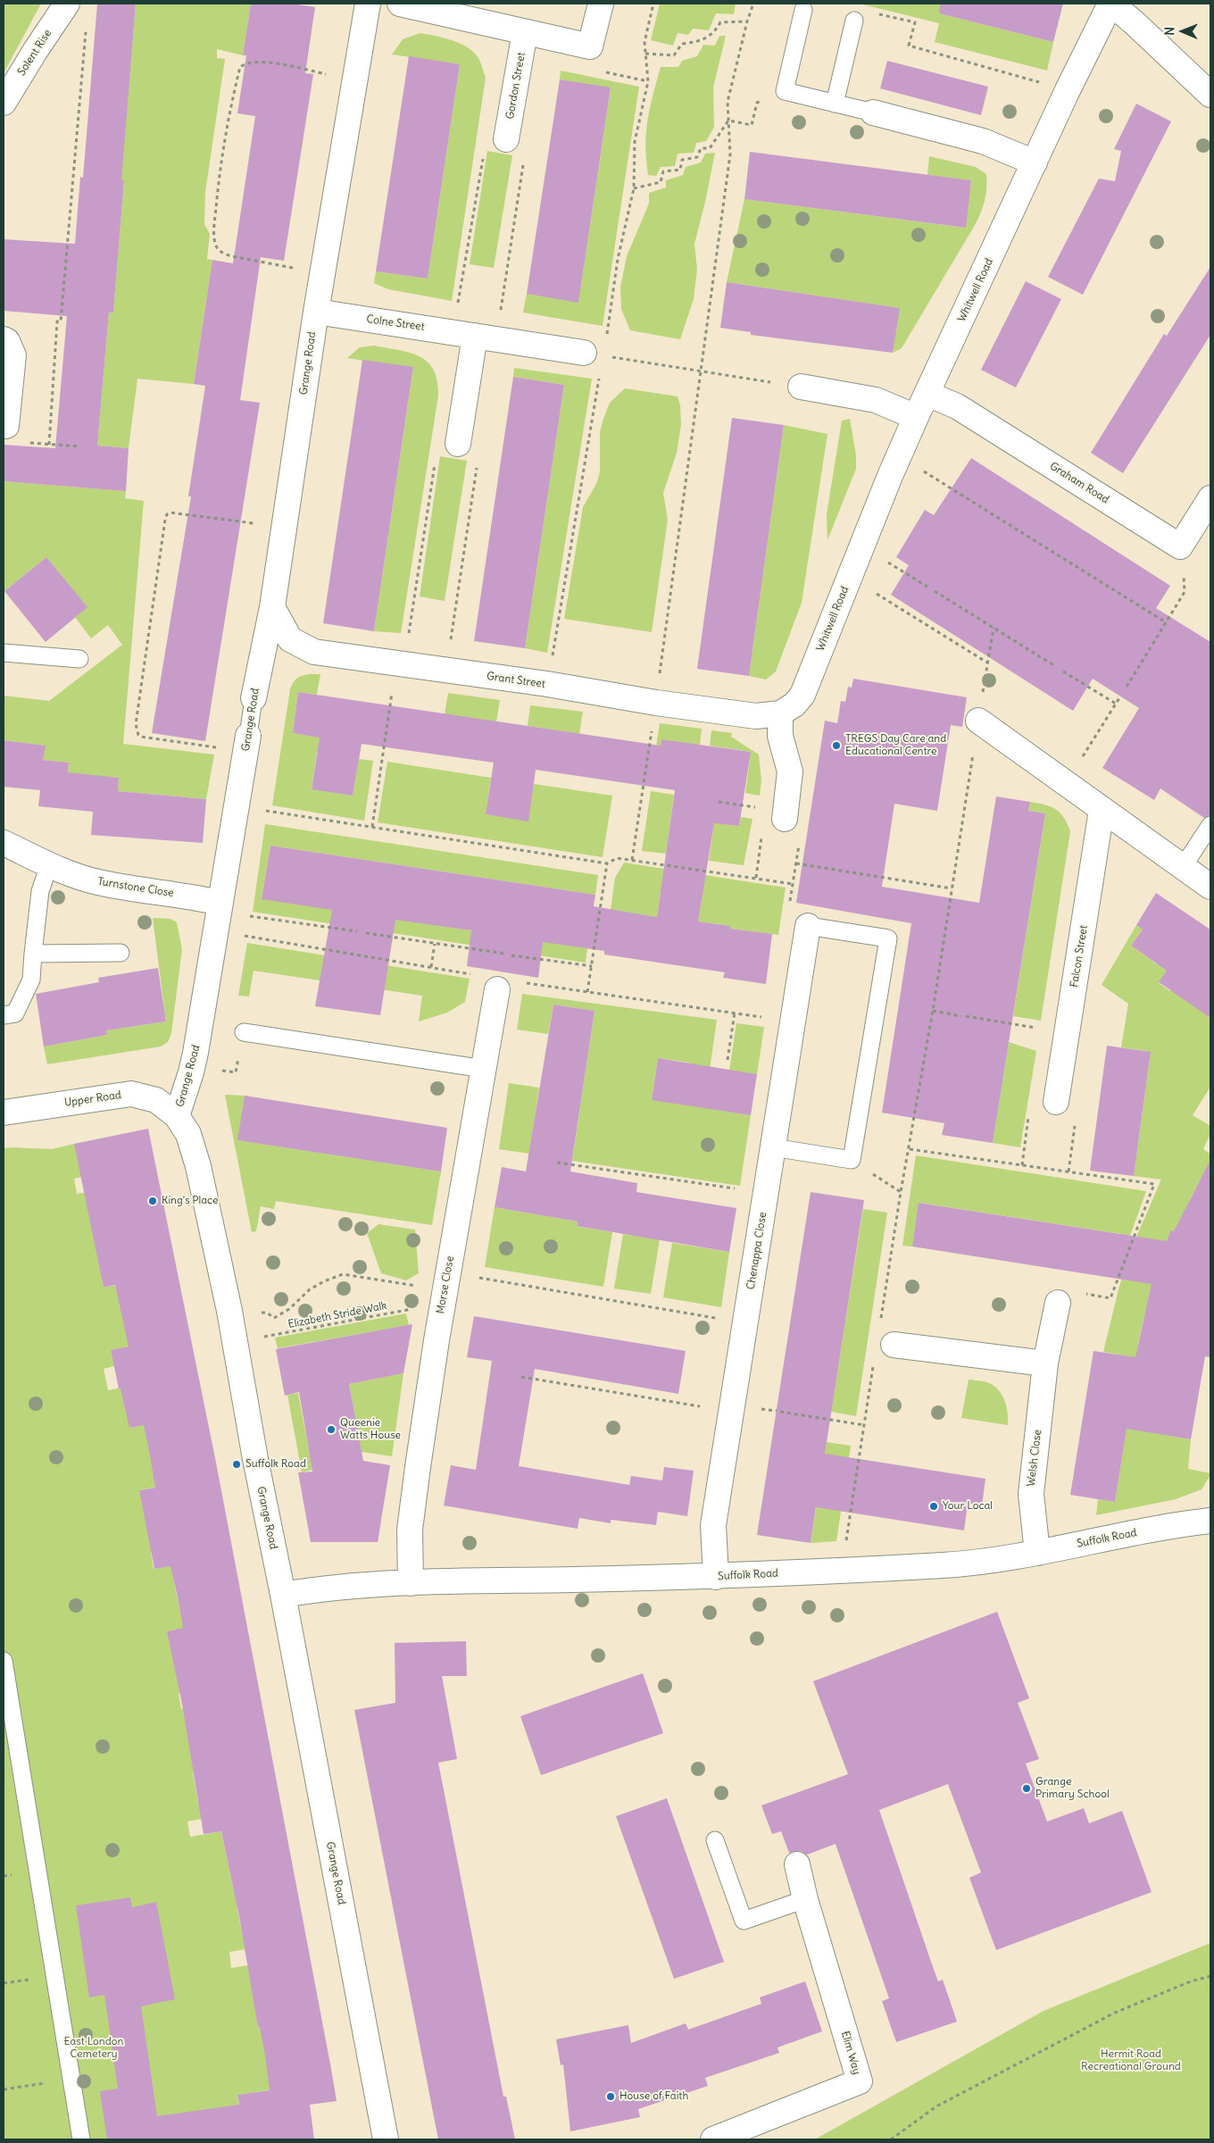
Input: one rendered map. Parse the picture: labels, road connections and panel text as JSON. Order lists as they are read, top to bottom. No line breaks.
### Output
{"streets":{"street":["Solent Rise","Gordon Street","Whitwell Road","Colne Street","Grange Road","Graham Road","Grant Street","Turnstone Close","Falcon Street","Upper Road","Chenappa Close","Morse Close","Welsh Close","Suffolk Road","Elim Way"],"path":["Elizabeth Stride Walk"]},"crossings":[["Whitwell Road","Graham Road"],["Whitwell Road","Grant Street"],["Colne Street","Grange Road"],["Grange Road","Grant Street"],["Grange Road","Turnstone Close"],["Grange Road","Upper Road"],["Grange Road","Elizabeth Stride Walk"],["Grange Road","Suffolk Road"],["Chenappa Close","Suffolk Road"],["Morse Close","Elizabeth Stride Walk"],["Morse Close","Suffolk Road"],["Welsh Close","Suffolk Road"]],"parks":["East London Cemetery","Hermit Road Recreational Ground"],"places":["TREGS Day Care and Educational Centre","King's Place","Queenie Watts House","Suffolk Road","Your Local","Grange Primary School","House of Faith"],"north":"left"}
